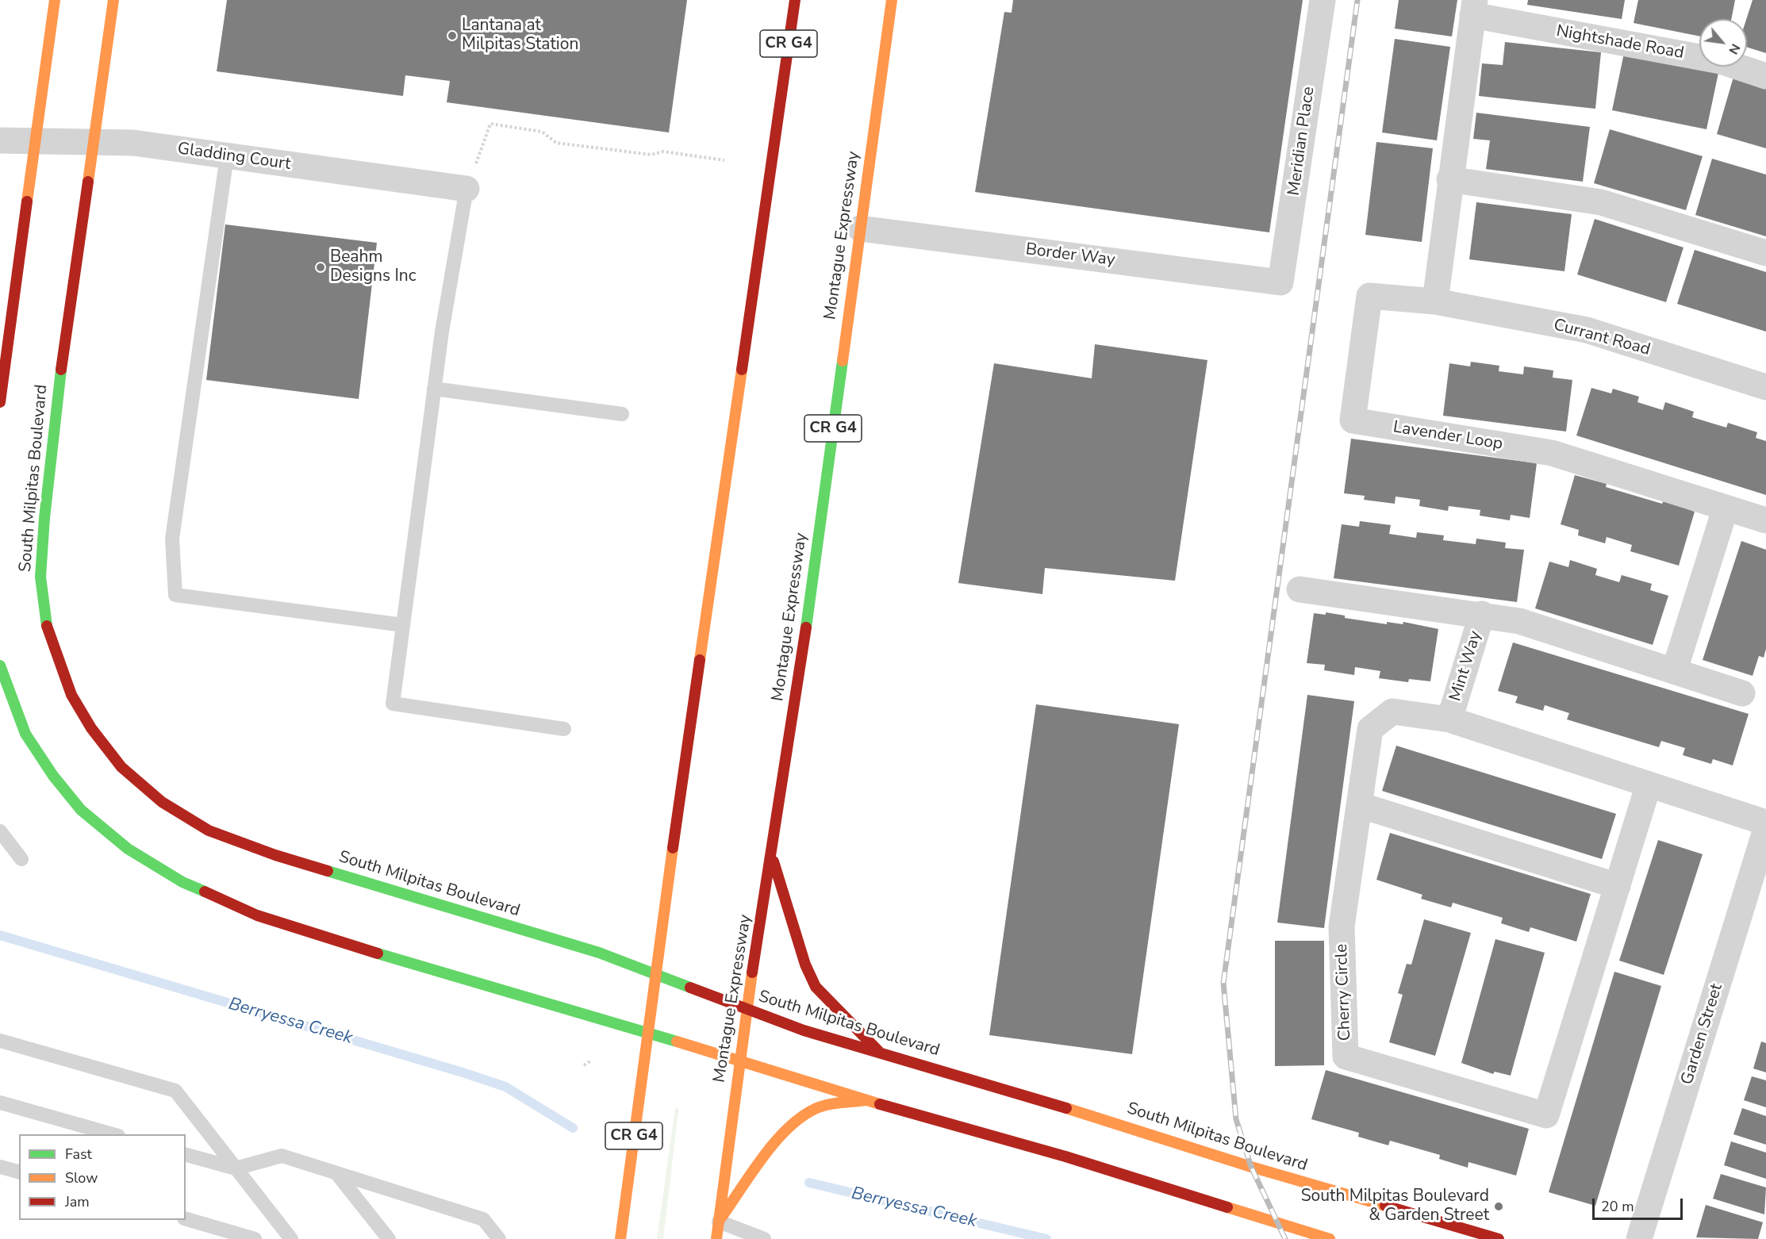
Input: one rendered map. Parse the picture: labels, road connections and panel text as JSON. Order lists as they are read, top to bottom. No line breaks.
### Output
{"streets":{"main road":["CR G4","Montague Expressway","South Milpitas Boulevard"],"street":["Nightshade Road","Meridian Place","Gladding Court","Border Way","Currant Road","Lavender Loop","Mint Way","Cherry Circle","Garden Street"]},"crossings":[["Nightshade Road","Currant Road"],["Nightshade Road","Lavender Loop"],["CR G4","South Milpitas Boulevard"],["Meridian Place","Border Way"],["Gladding Court","South Milpitas Boulevard"],["Montague Expressway","Border Way"],["Montague Expressway","South Milpitas Boulevard"],["Currant Road","Lavender Loop"],["Mint Way","Cherry Circle"]],"water":["Berryessa Creek"],"places":["Lantana at Milpitas Station","Beahm Designs Inc","South Milpitas Boulevard & Garden Street"],"legend":["Fast","Slow","Jam"],"scale_bar":"20 m","north":"bottom right"}
